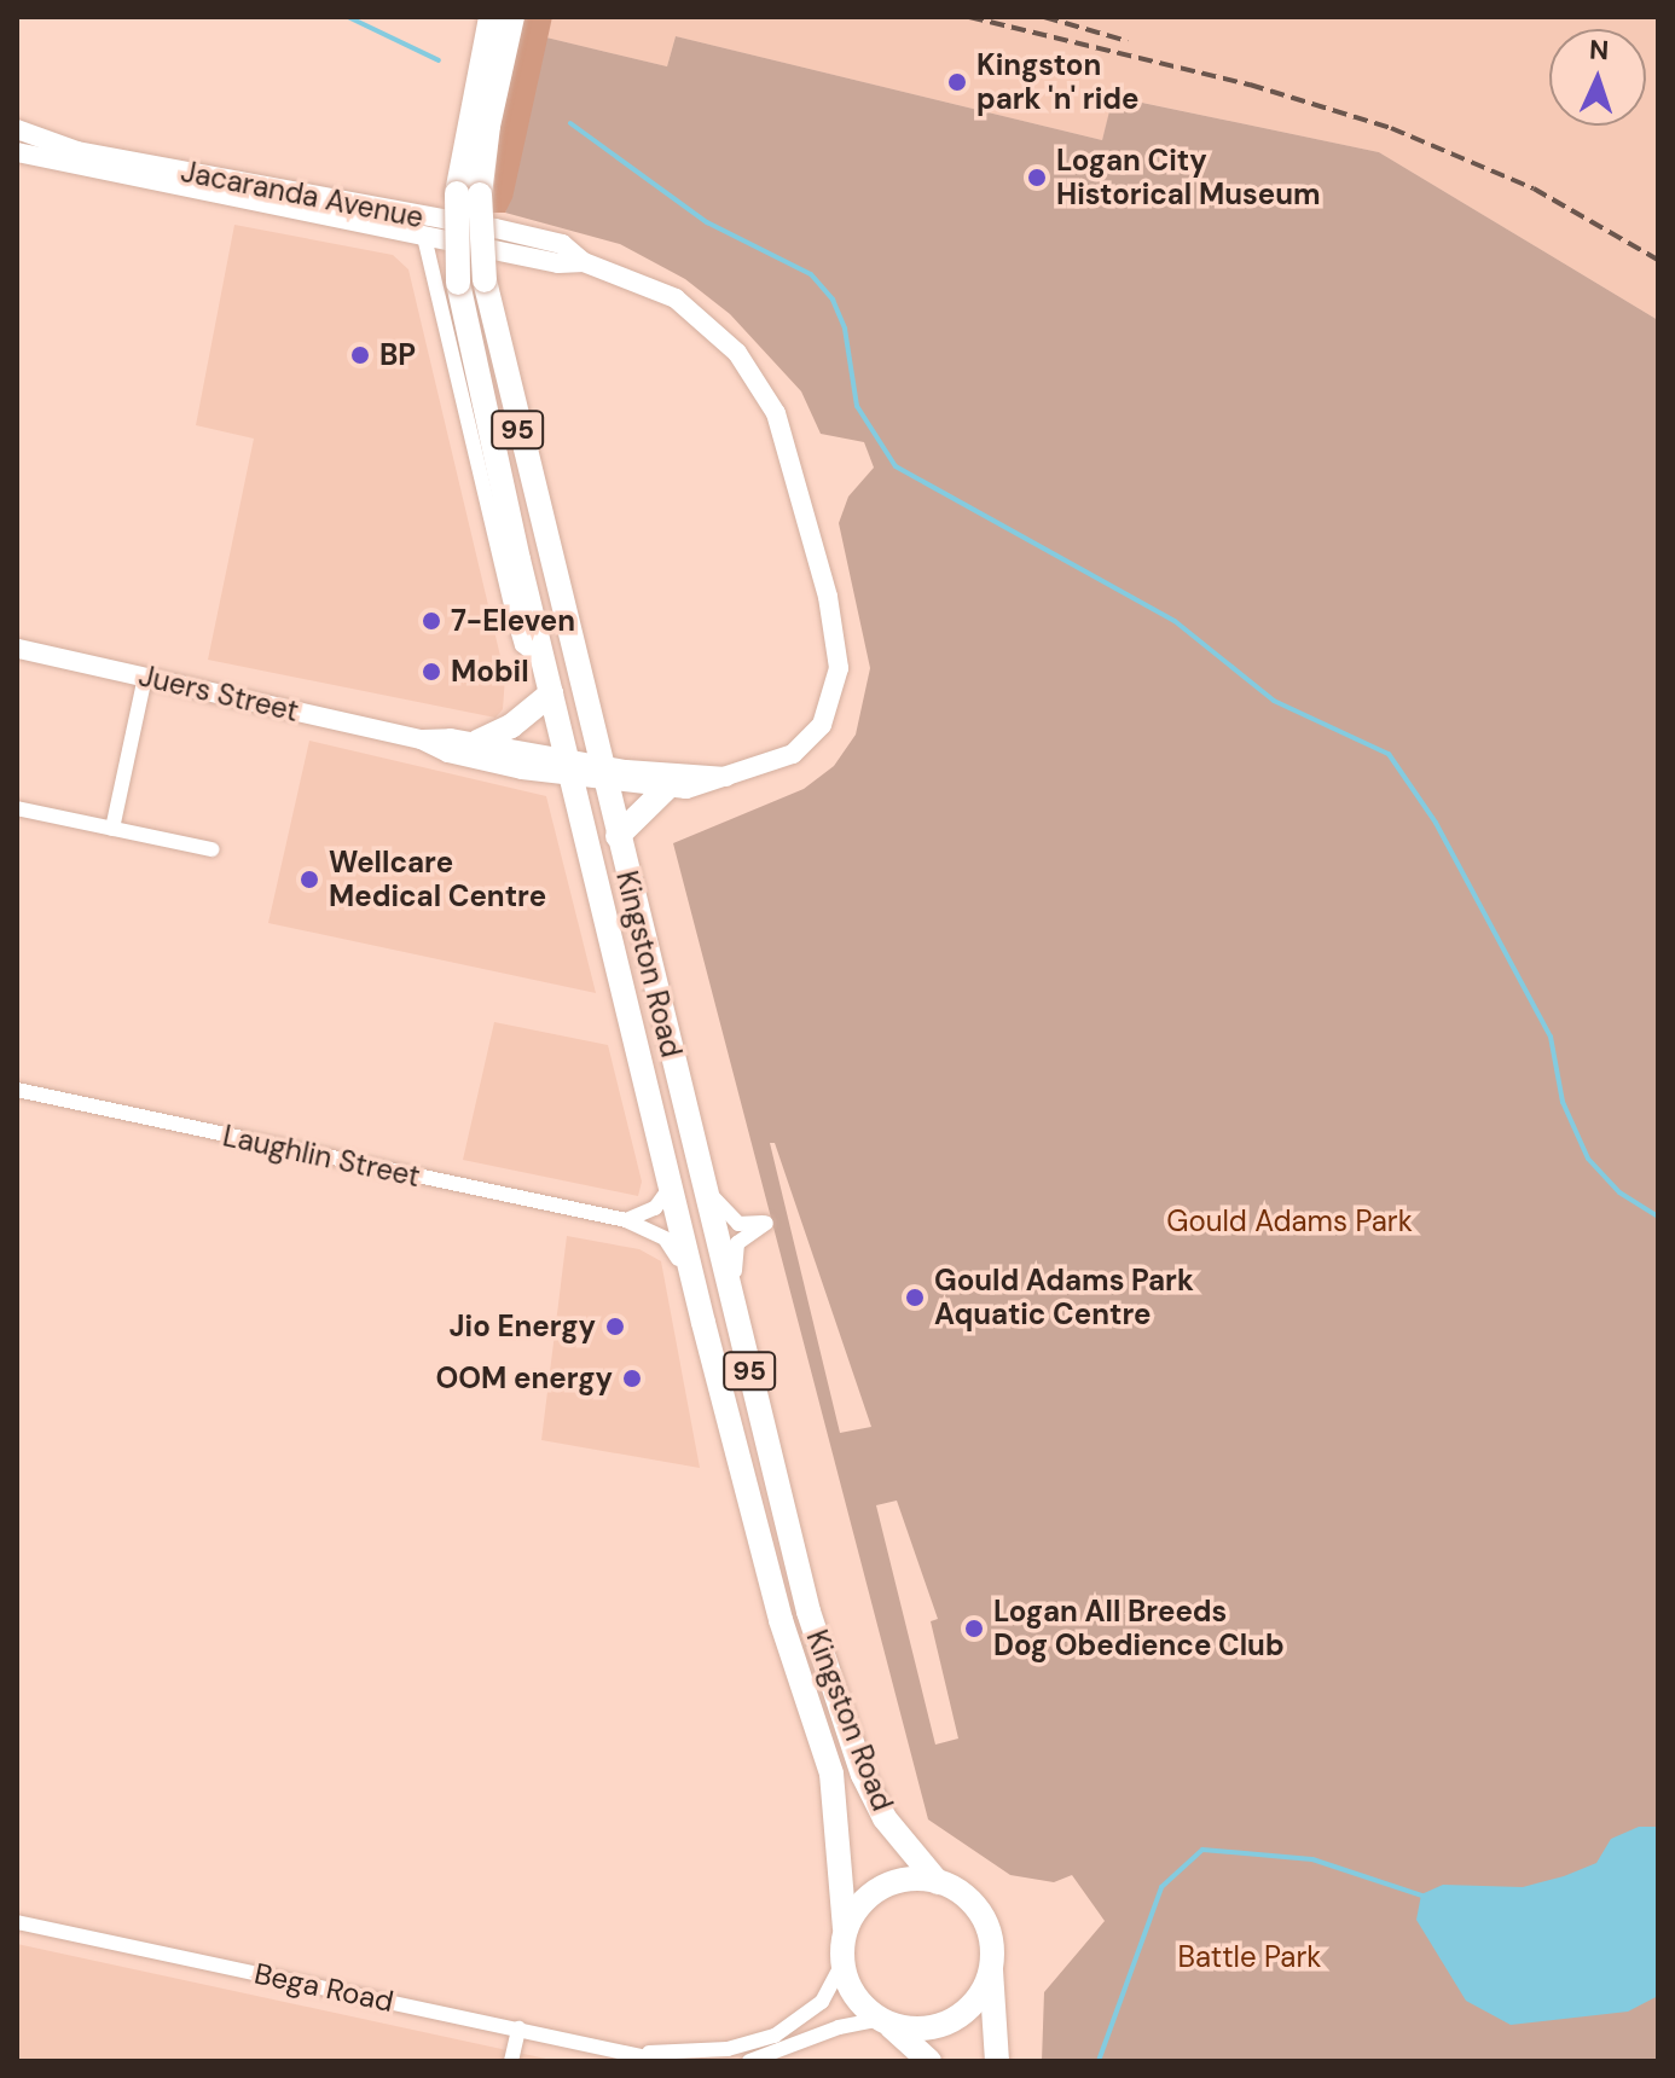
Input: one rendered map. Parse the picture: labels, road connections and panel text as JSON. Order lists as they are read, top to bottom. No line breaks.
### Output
{"streets":{"main road":["95","Kingston Road"],"street":["Jacaranda Avenue","Juers Street","Laughlin Street","Bega Road"]},"crossings":[["Jacaranda Avenue","Juers Street"],["Jacaranda Avenue","Kingston Road"],["95","Kingston Road"],["95","Bega Road"],["Juers Street","Kingston Road"],["Kingston Road","Laughlin Street"],["Kingston Road","Bega Road"]],"parks":["Gould Adams Park","Battle Park"],"places":["Kingston park 'n' ride","Logan City Historical Museum","BP","7-Eleven","Mobil","Wellcare Medical Centre","Gould Adams Park Aquatic Centre","Jio Energy","OOM energy","Logan All Breeds Dog Obedience Club"],"north":"top"}
